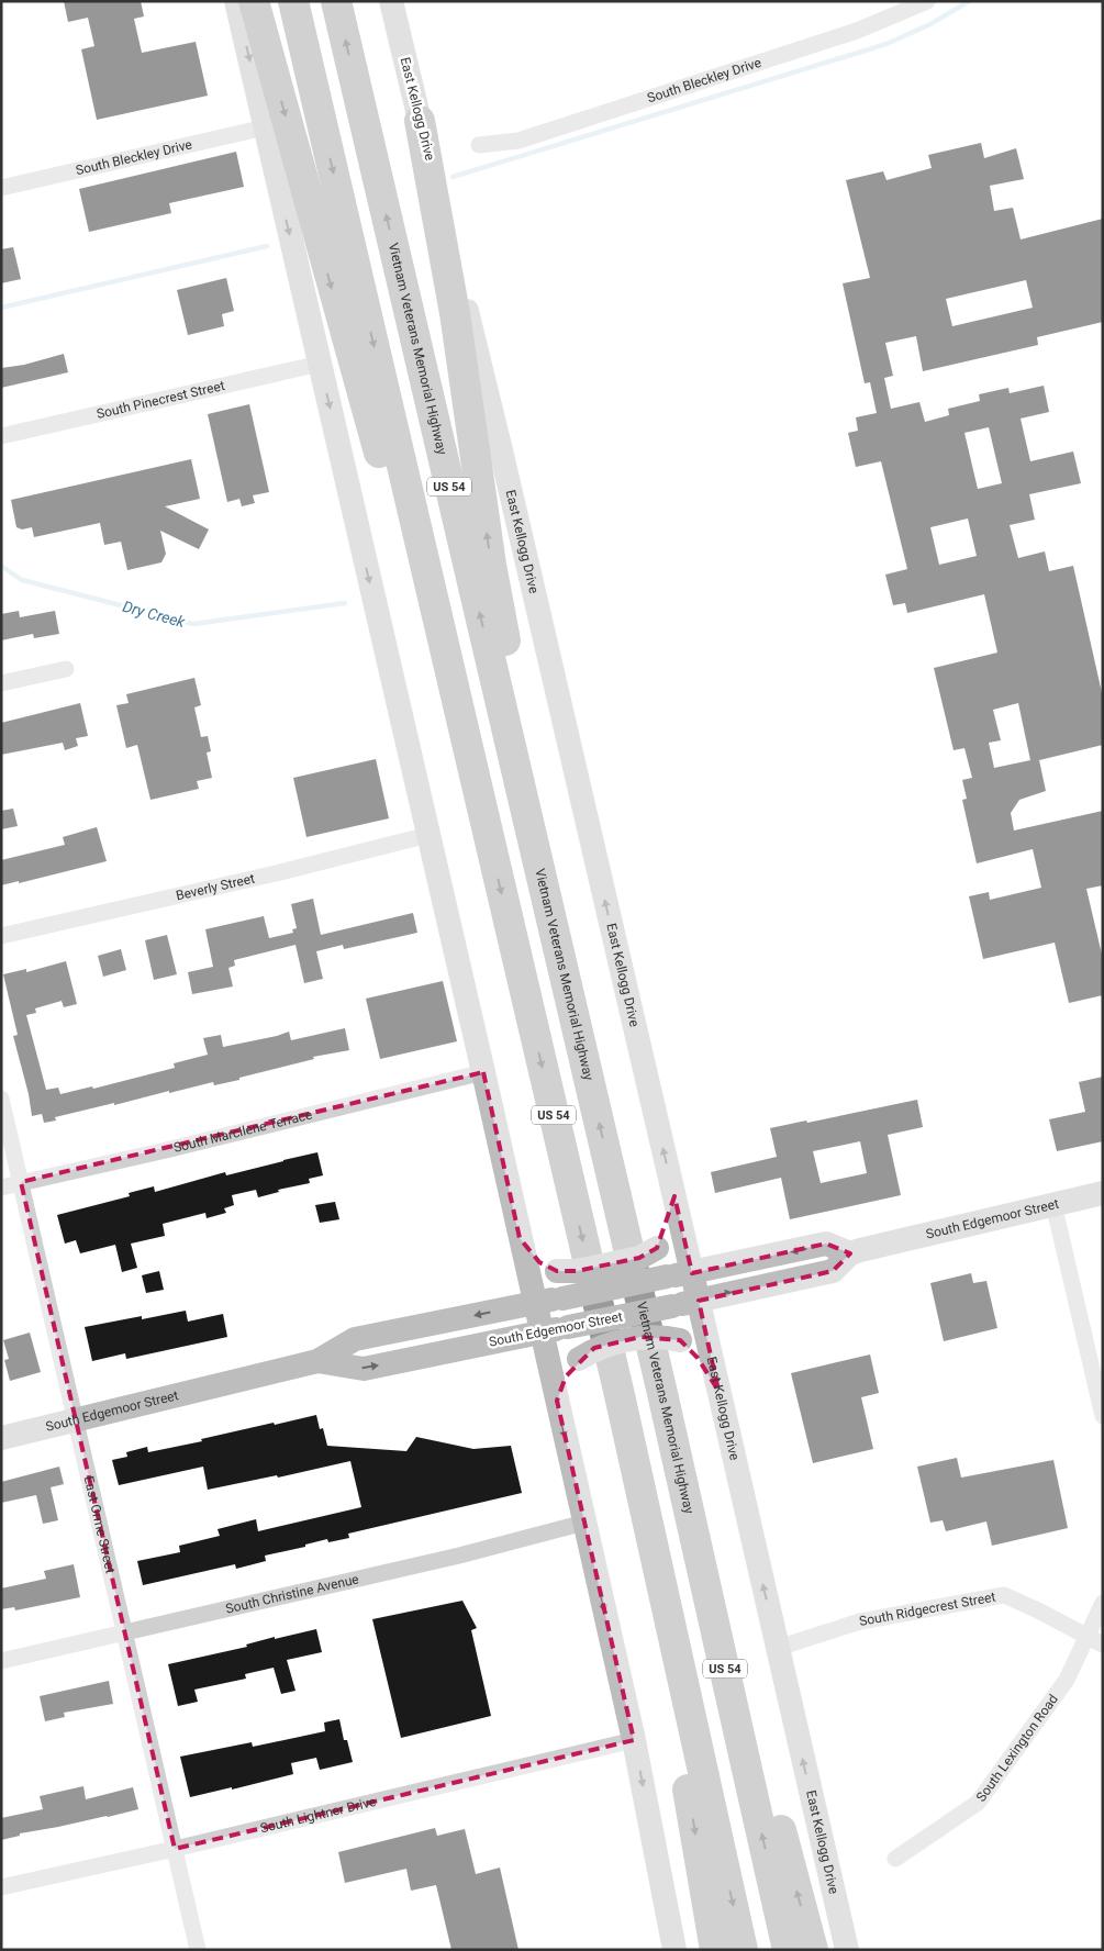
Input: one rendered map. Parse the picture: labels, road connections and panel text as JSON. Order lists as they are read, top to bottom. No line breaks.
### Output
{"streets":{"highway":["Vietnam Veterans Memorial Highway","US 54"],"main road":["East Kellogg Drive","South Edgemoor Street"],"street":["South Bleckley Drive","South Pinecrest Street","Beverly Street","South Marcilene Terrace","East Orme Street","South Christine Avenue","South Ridgecrest Street","South Lexington Road","South Lightner Drive"]},"crossings":[["East Kellogg Drive","South Edgemoor Street"],["East Kellogg Drive","South Ridgecrest Street"],["South Marcilene Terrace","East Orme Street"],["South Edgemoor Street","East Orme Street"],["East Orme Street","South Christine Avenue"],["East Orme Street","South Lightner Drive"],["South Ridgecrest Street","South Lexington Road"]],"water":["Dry Creek"]}
